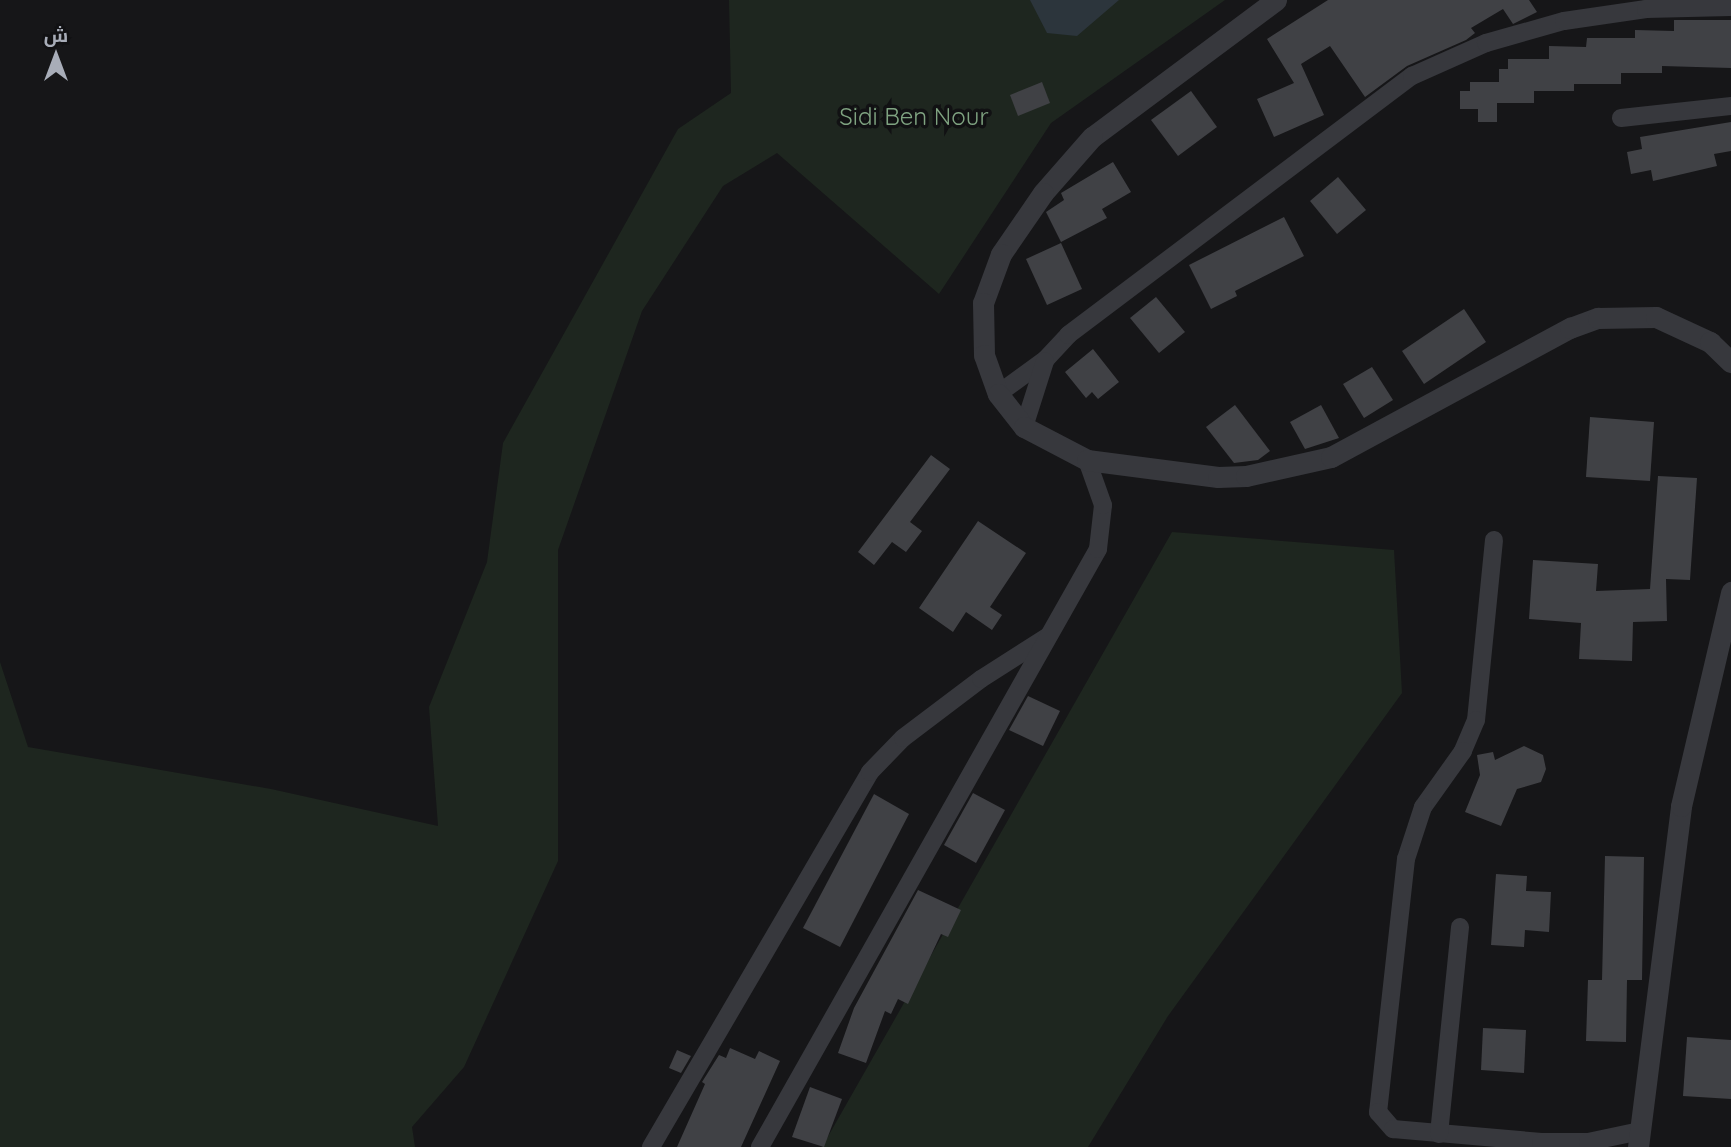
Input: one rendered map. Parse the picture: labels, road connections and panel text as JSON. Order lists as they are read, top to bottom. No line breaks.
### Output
{"parks":["Sidi Ben Nour"],"north":"top"}
